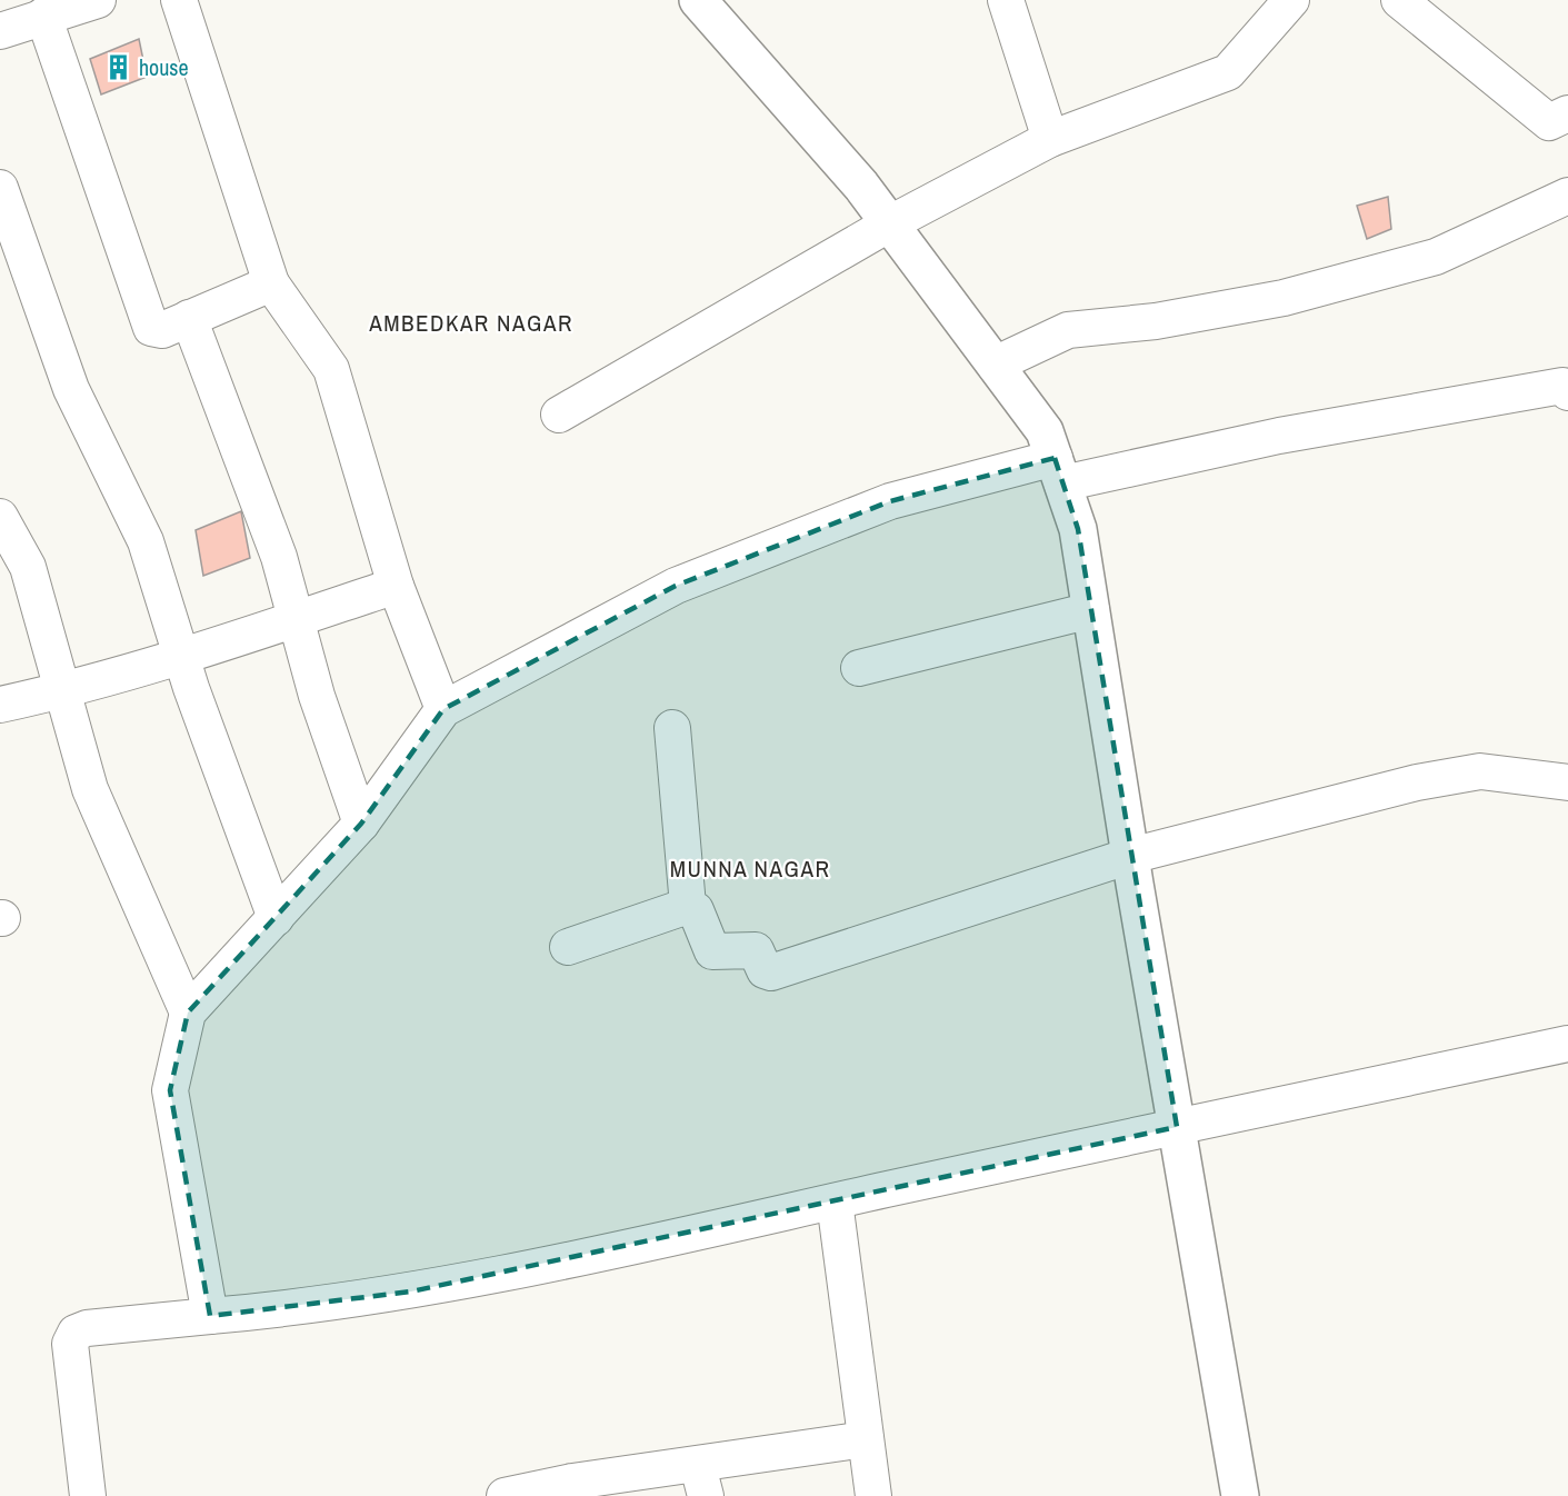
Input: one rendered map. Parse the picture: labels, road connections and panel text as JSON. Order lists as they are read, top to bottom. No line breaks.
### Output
{"districts":["AMBEDKAR NAGAR","MUNNA NAGAR"],"places":{"building":["house"]}}
